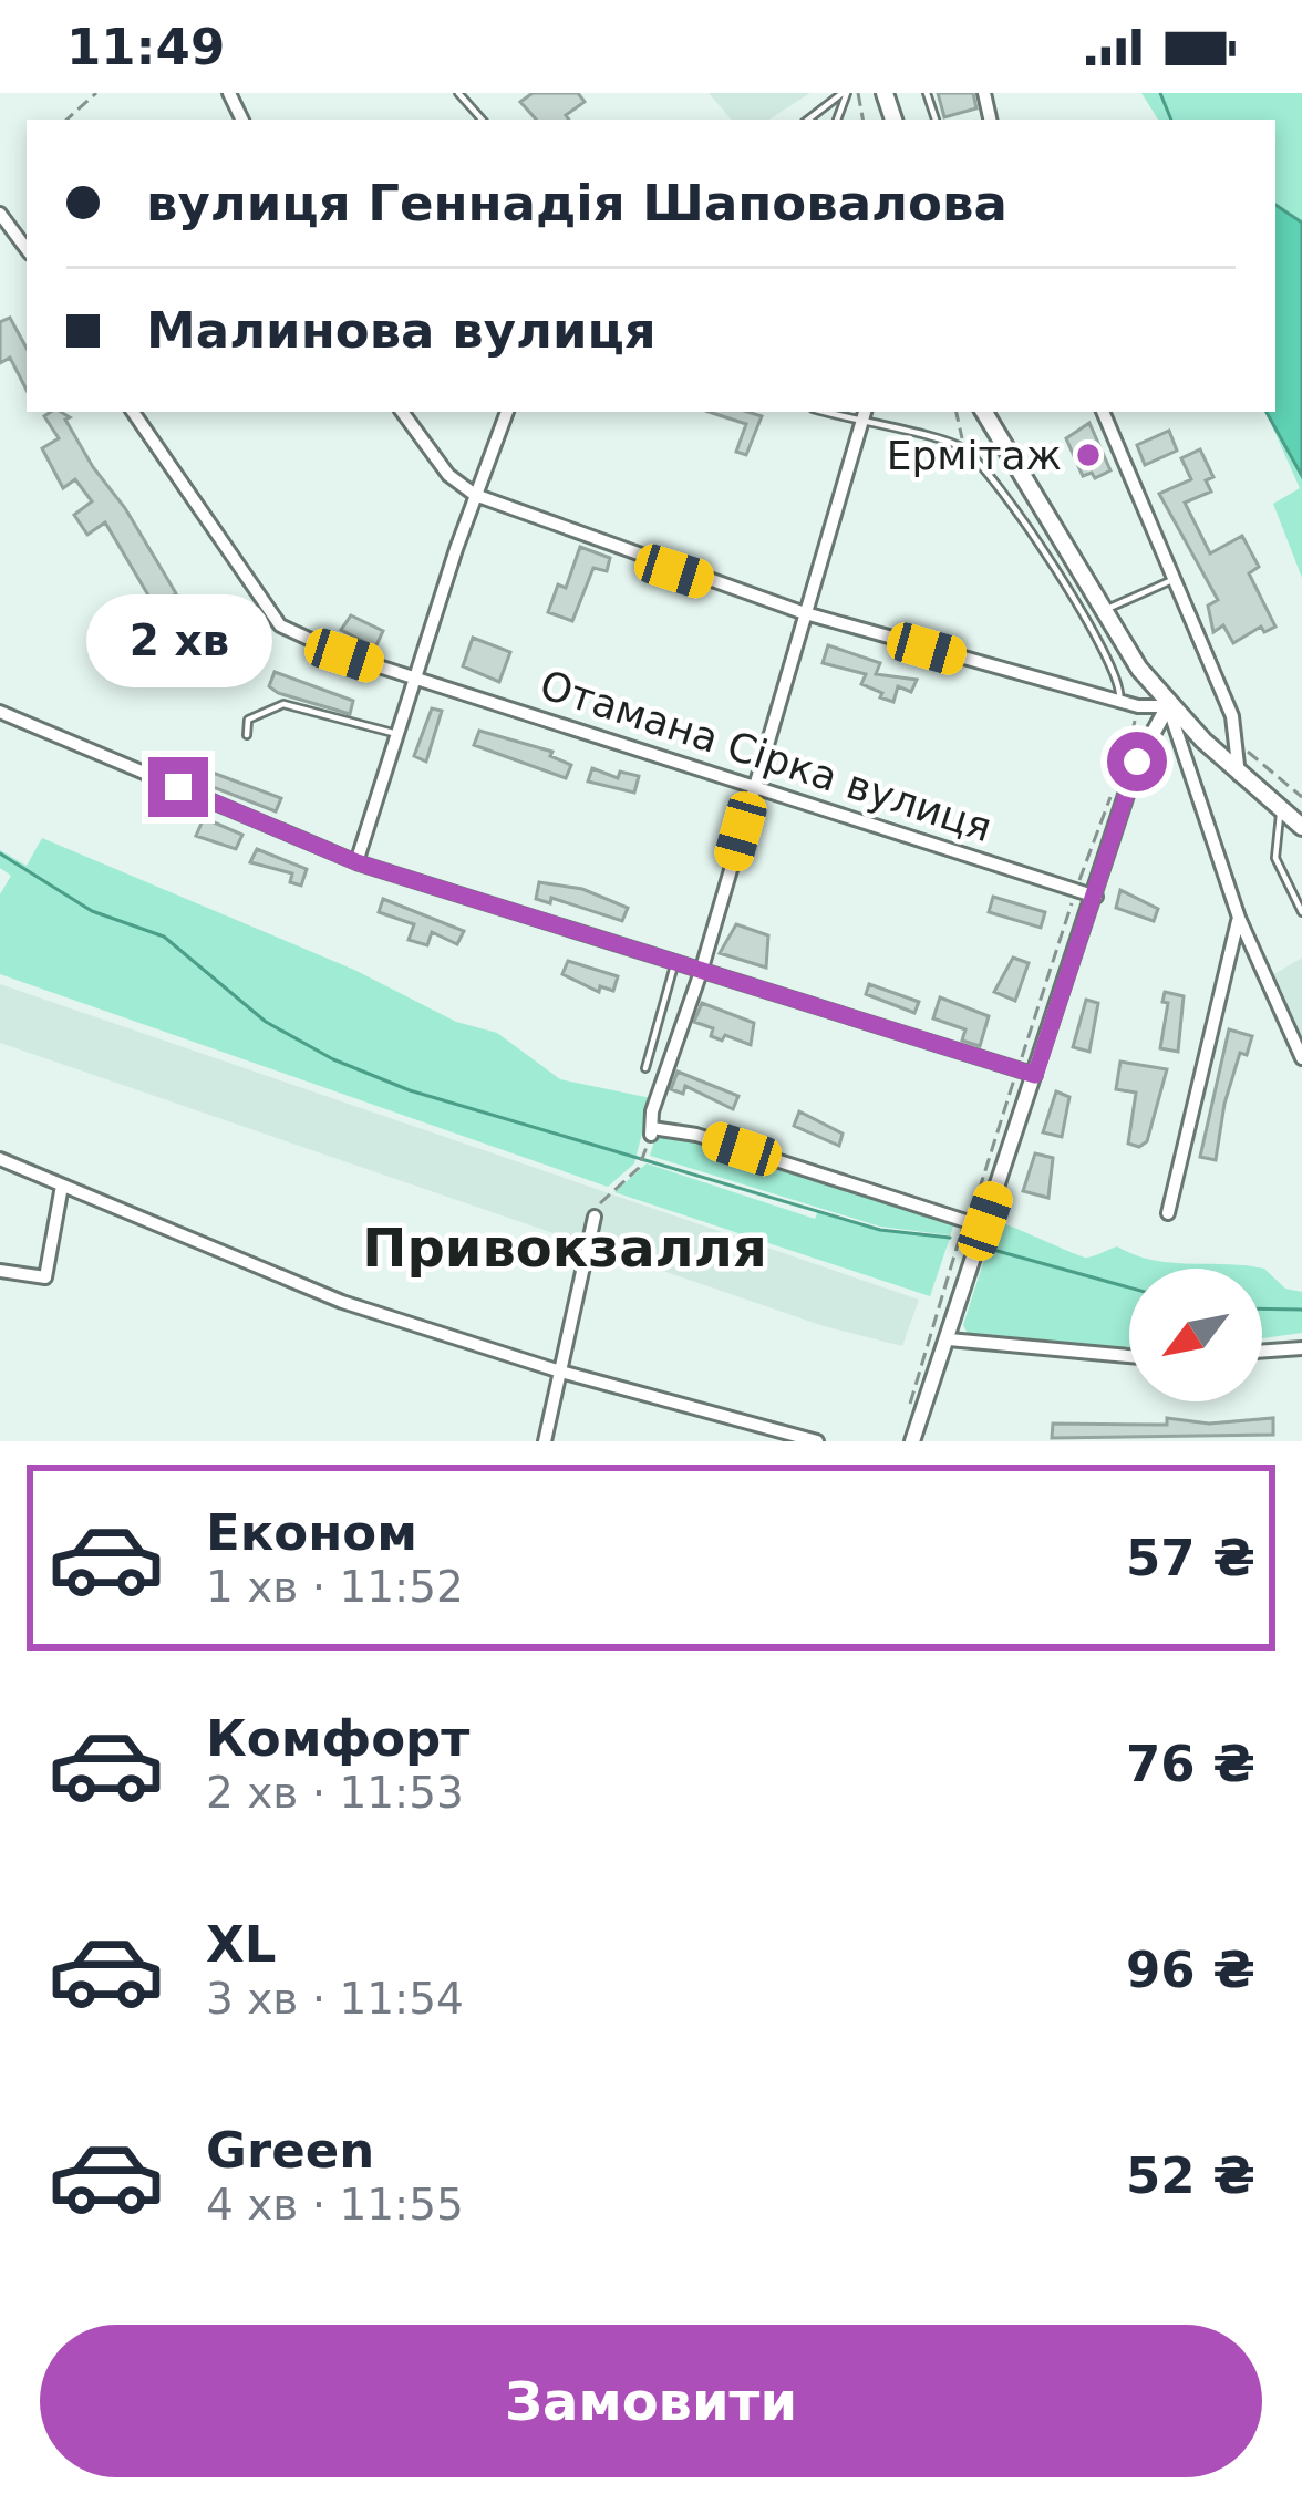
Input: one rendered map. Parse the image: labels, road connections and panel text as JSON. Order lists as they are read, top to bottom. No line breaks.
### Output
{"streets":{"street":["Отамана Сірка вулиця"]},"districts":["Привокзалля"],"places":["Ермітаж"],"north":"bottom left","page":{"status":"11:49","banner":["вулиця Геннадія Шаповалова","Малинова вулиця"],"bubble":"2 хв","list":[{"name":"Економ","note":"1 хв · 11:52","value":"57 ₴"},{"name":"Комфорт","note":"2 хв · 11:53","value":"76 ₴"},{"name":"XL","note":"3 хв · 11:54","value":"96 ₴"},{"name":"Green","note":"4 хв · 11:55","value":"52 ₴"}],"buttons":"Замовити"}}
